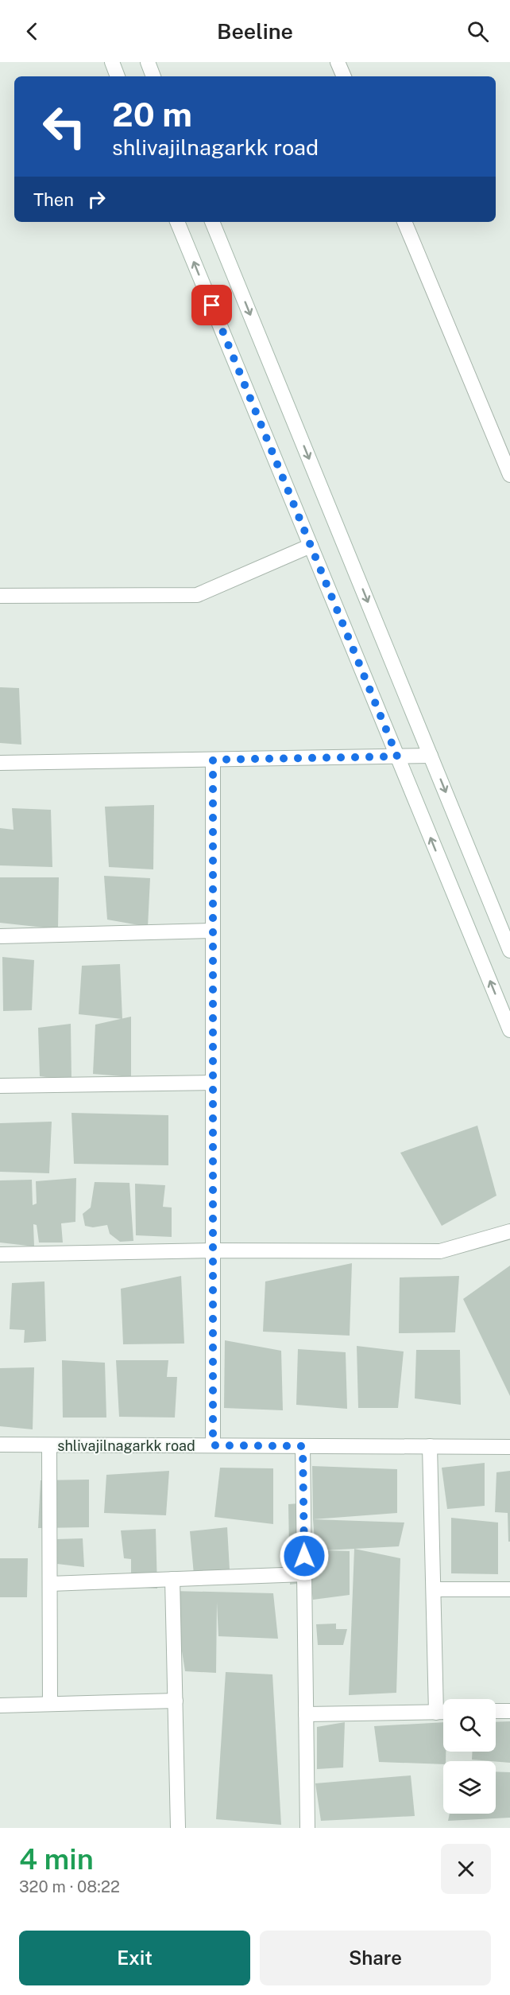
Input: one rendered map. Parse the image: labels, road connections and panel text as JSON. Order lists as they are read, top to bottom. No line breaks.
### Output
{"streets":{"street":["shlivajilnagarkk road"]},"page":{"header":"Beeline","turn":["20 m","shlivajilnagarkk road"],"then":"Then","heading":["4 min","320 m · 08:22"],"buttons":["Exit","Share"]}}
